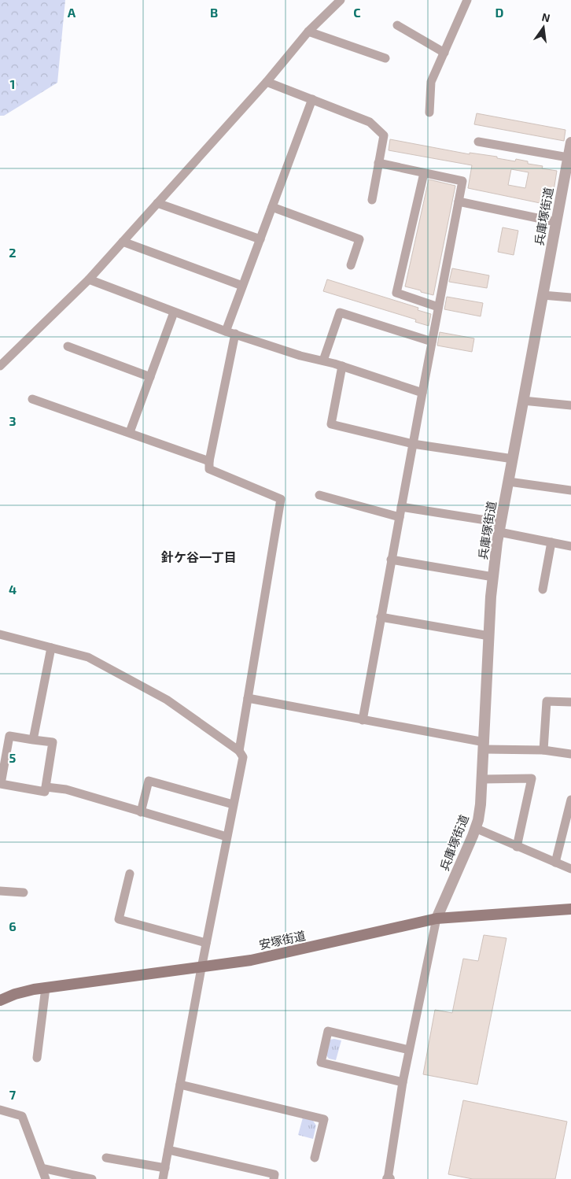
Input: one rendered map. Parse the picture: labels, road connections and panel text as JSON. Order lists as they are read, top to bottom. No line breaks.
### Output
{"streets":{"main road":["安塚街道"],"street":["兵庫塚街道"]},"crossings":[["兵庫塚街道","安塚街道"]],"districts":["針ケ谷一丁目"],"north":"top","grid":{"columns":["A","B","C","D"],"rows":["1","2","3","4","5","6","7"]}}
